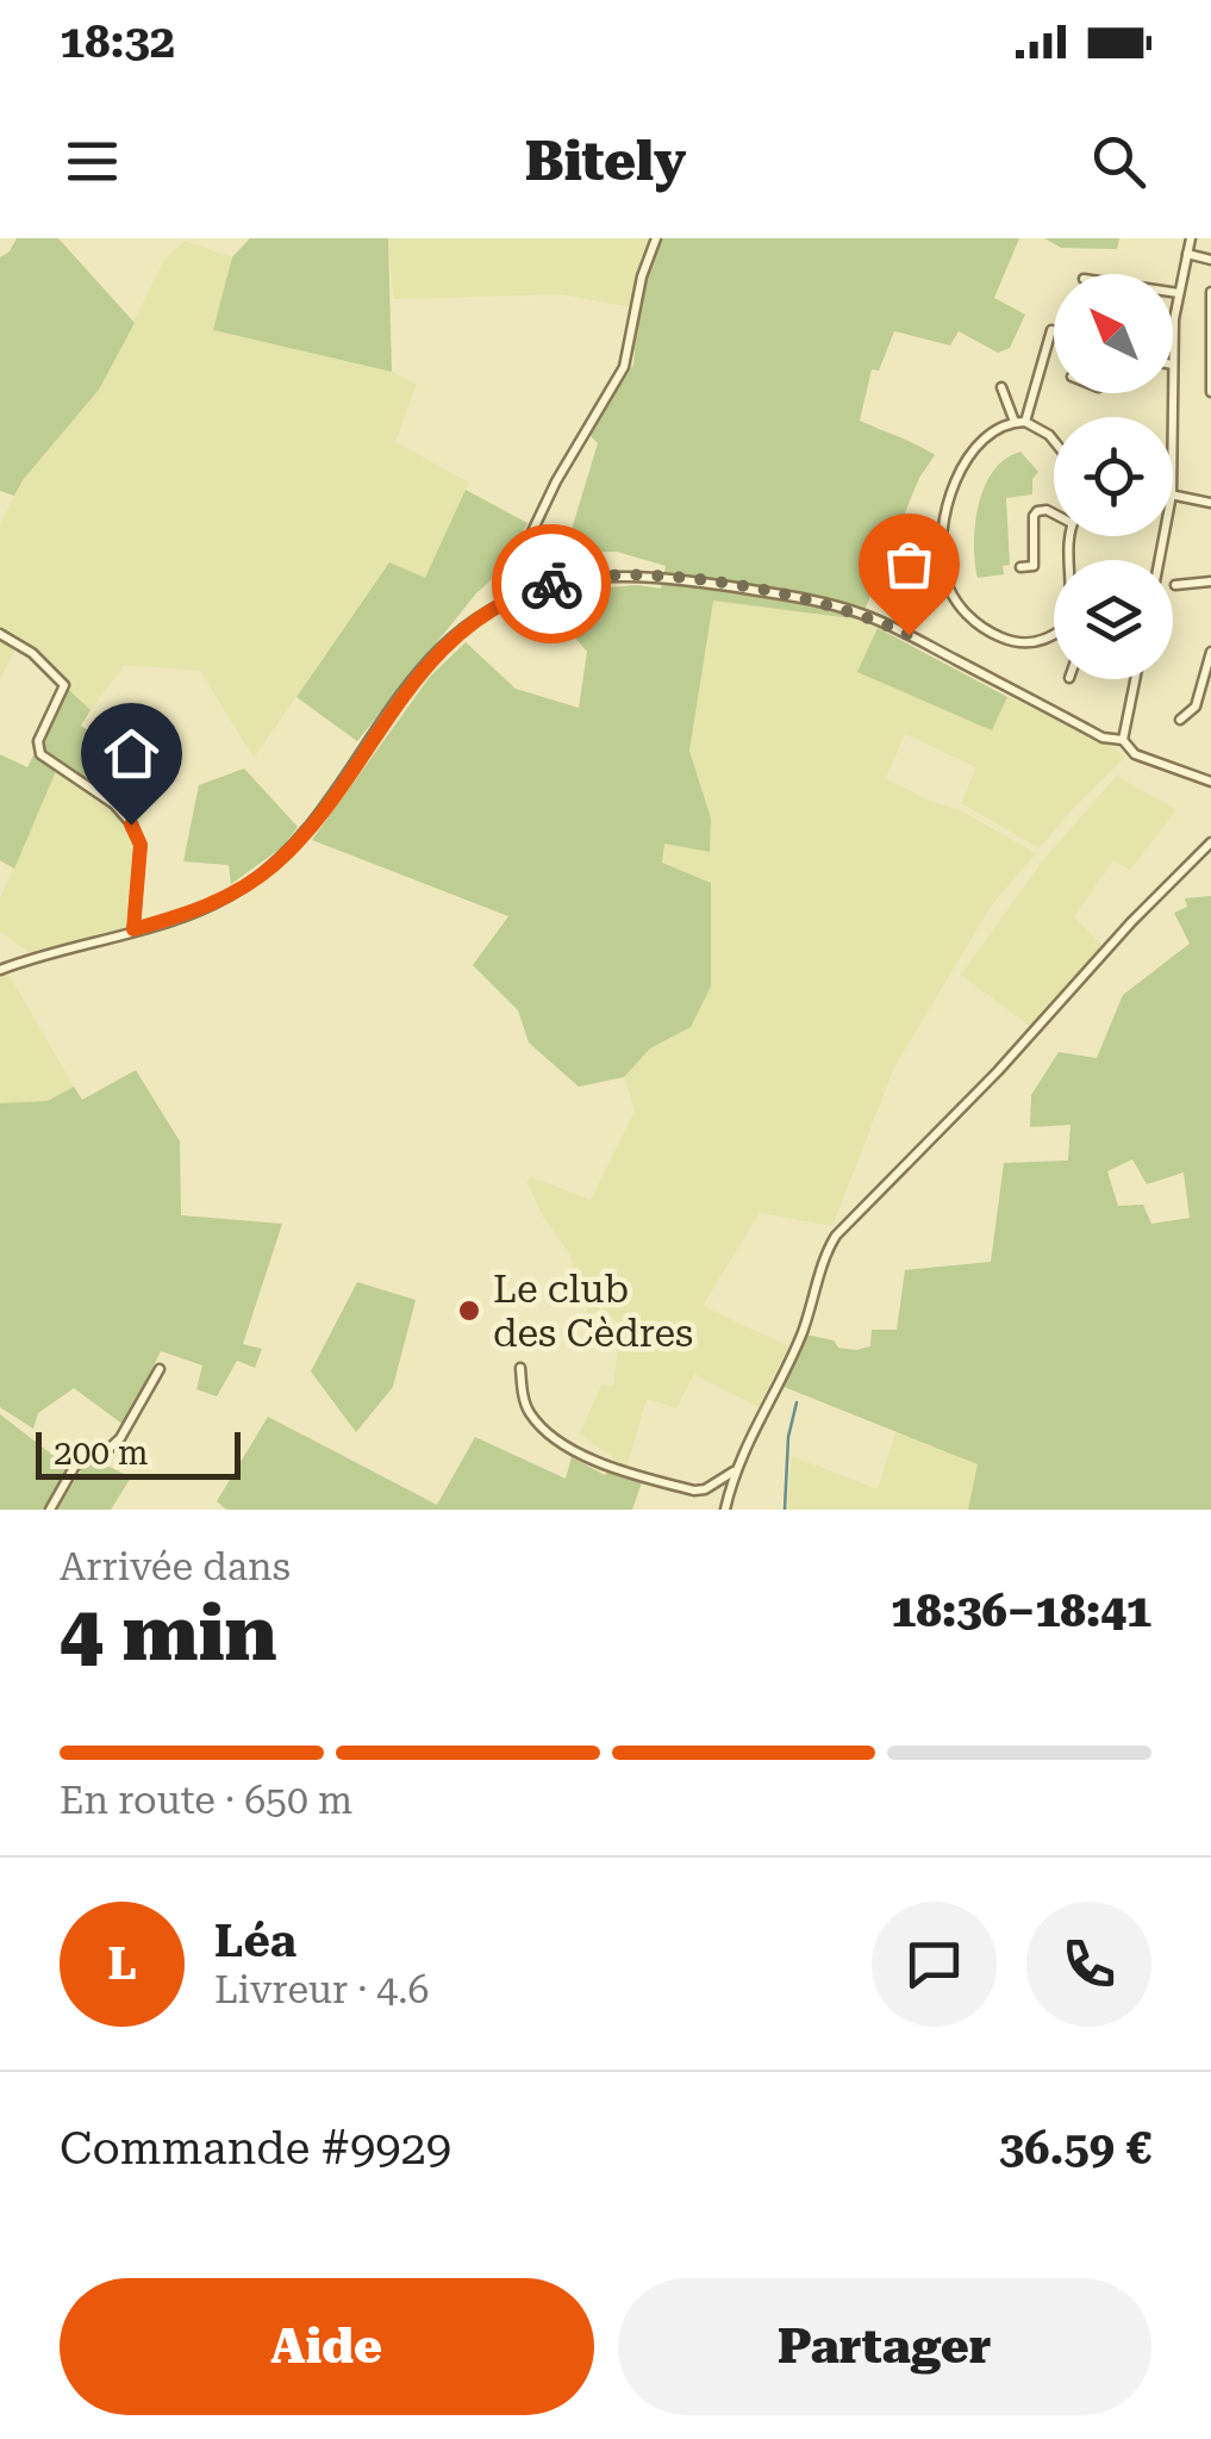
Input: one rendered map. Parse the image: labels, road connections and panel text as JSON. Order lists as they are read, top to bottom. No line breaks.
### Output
{"places":["Le club des Cèdres"],"scale_bar":"200 m","north":"top left","page":{"status":"18:32","header":"Bitely","scale":"200 m","heading":["4 min","Arrivée dans","18:36–18:41"],"panel":["Léa","Livreur · 4.6","Commande #9929","36.59 €"],"bar":"En route · 650 m","round":"L","buttons":["Aide","Partager"]}}
